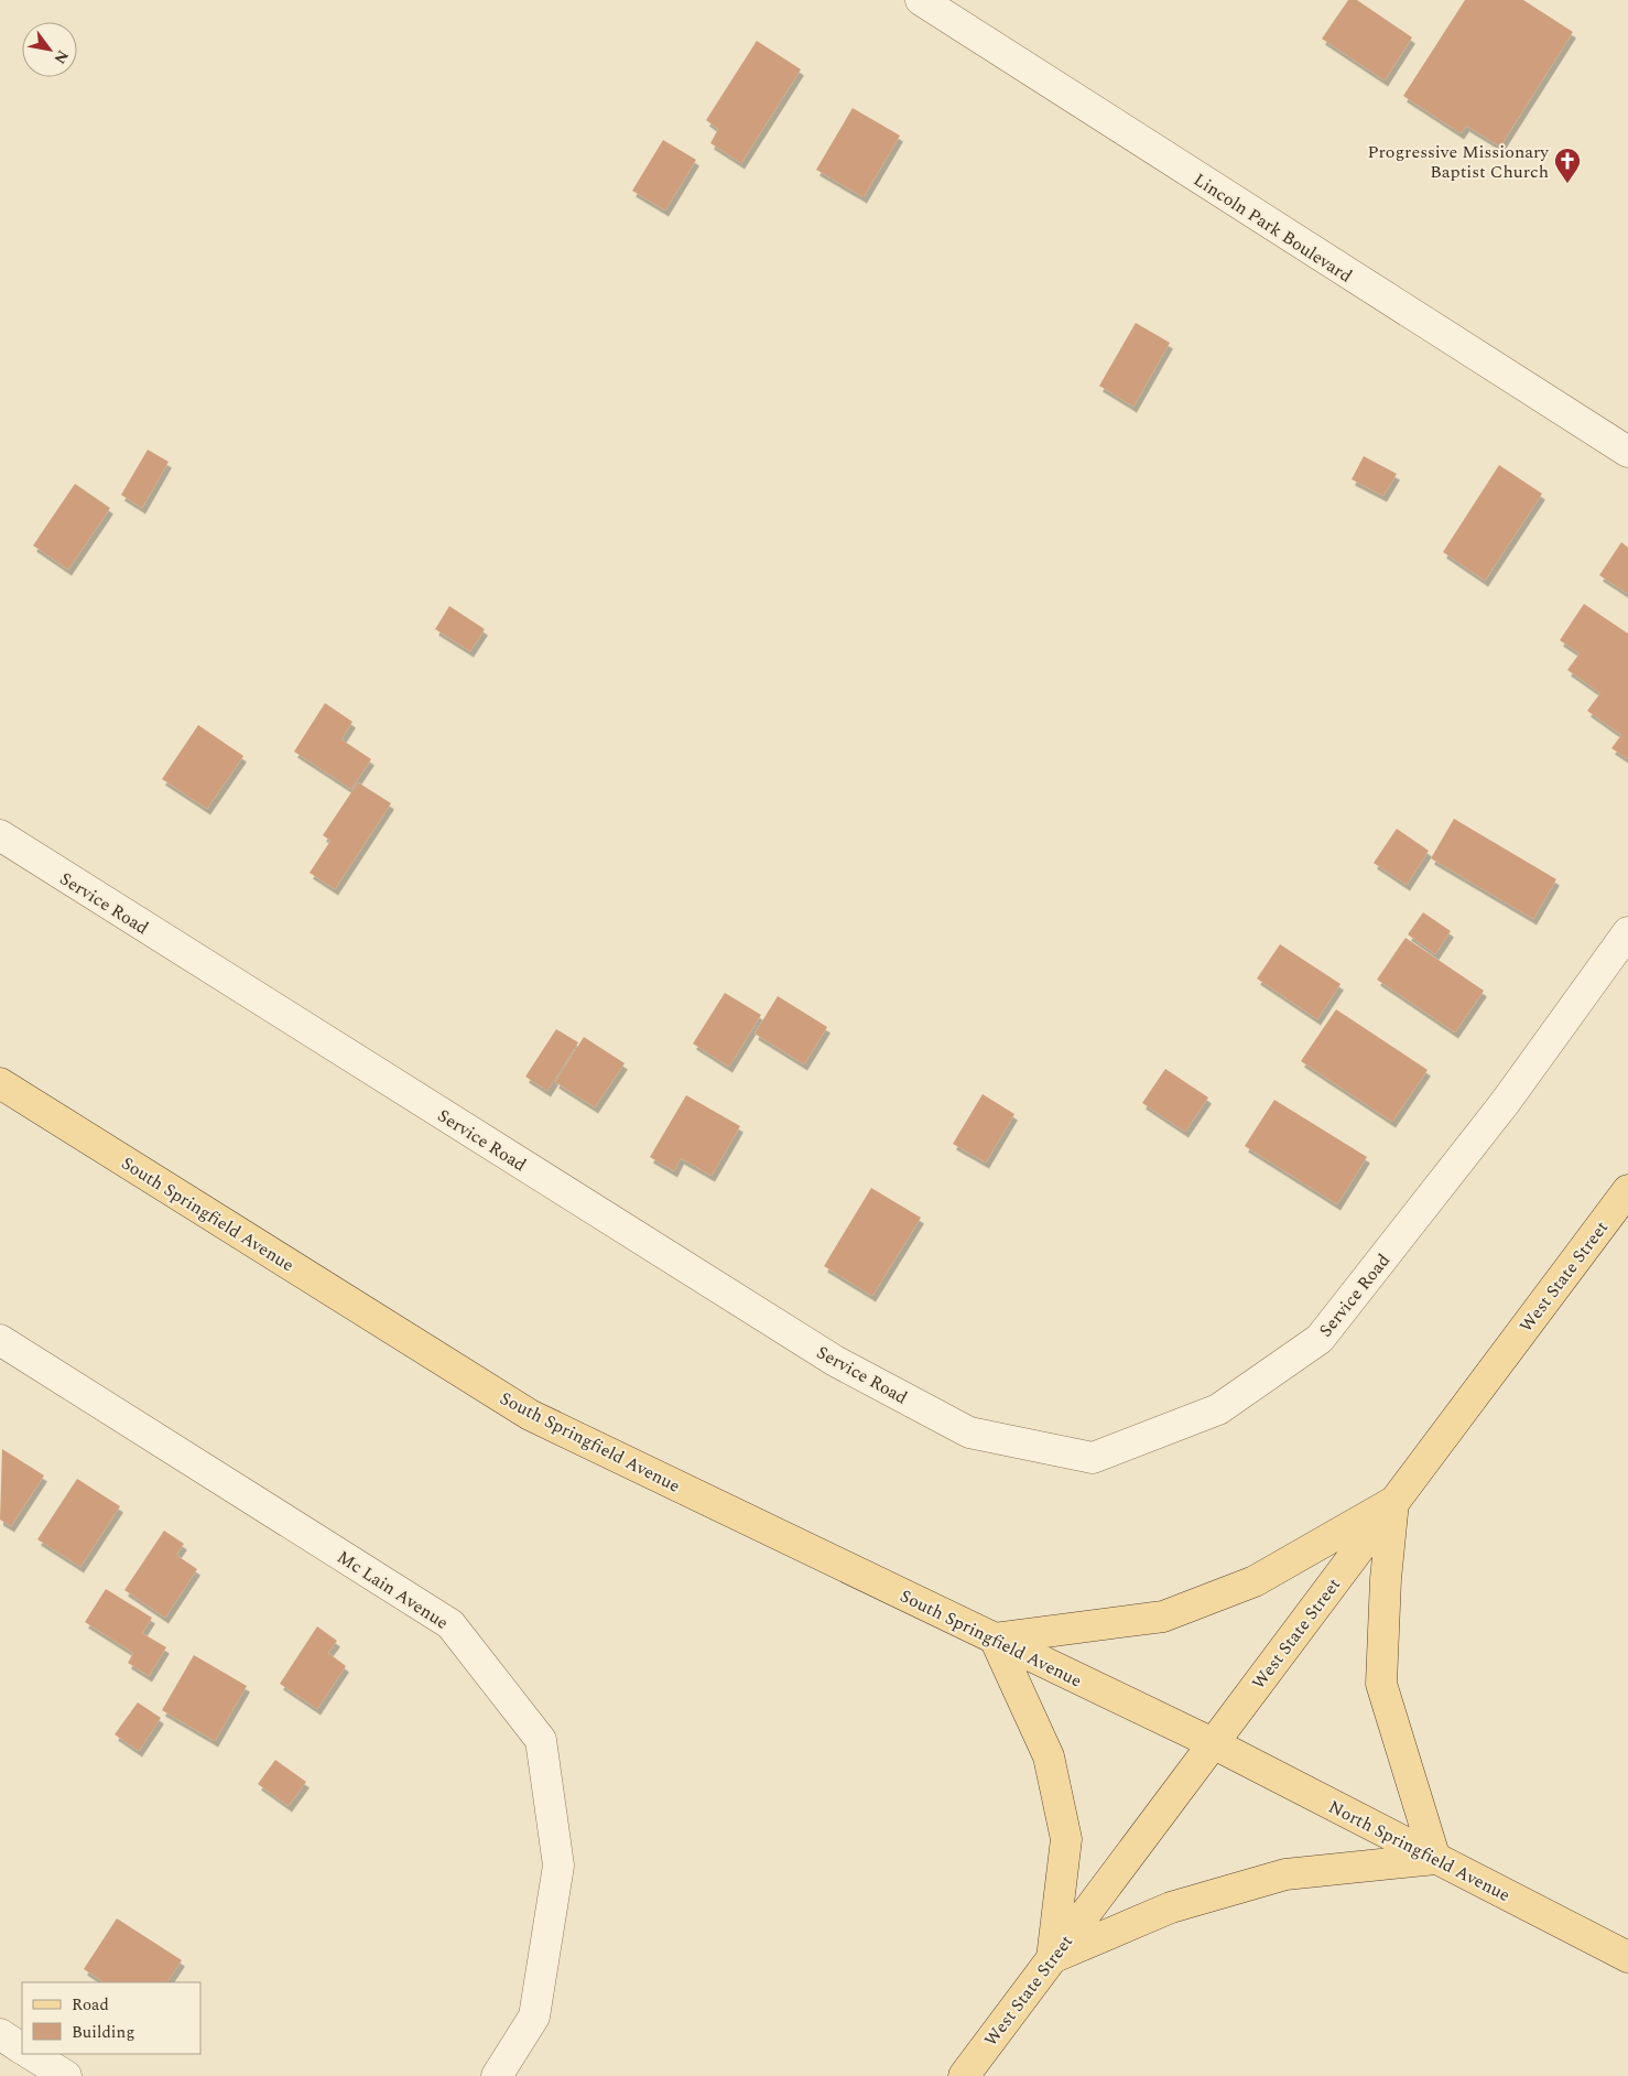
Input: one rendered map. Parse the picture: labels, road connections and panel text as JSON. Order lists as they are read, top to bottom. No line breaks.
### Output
{"streets":{"main road":["South Springfield Avenue","West State Street","North Springfield Avenue"],"street":["Lincoln Park Boulevard","Service Road","Mc Lain Avenue"]},"crossings":[["South Springfield Avenue","West State Street"],["South Springfield Avenue","North Springfield Avenue"],["West State Street","North Springfield Avenue"]],"places":{"church":["Progressive Missionary Baptist Church"]},"legend":["Road","Building"],"north":"bottom right"}
